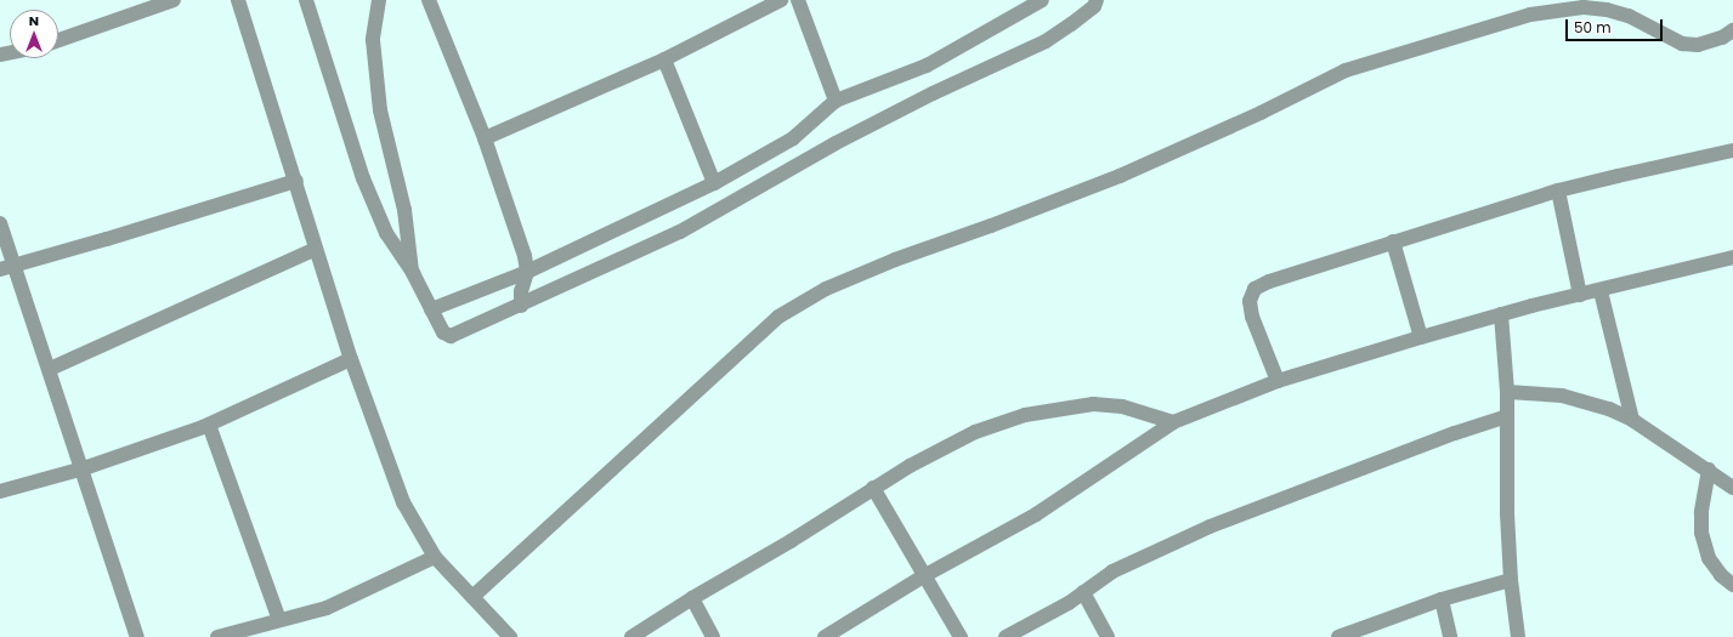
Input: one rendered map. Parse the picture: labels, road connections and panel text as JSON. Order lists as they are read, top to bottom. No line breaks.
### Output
{"scale_bar":"50 m","north":"top"}
